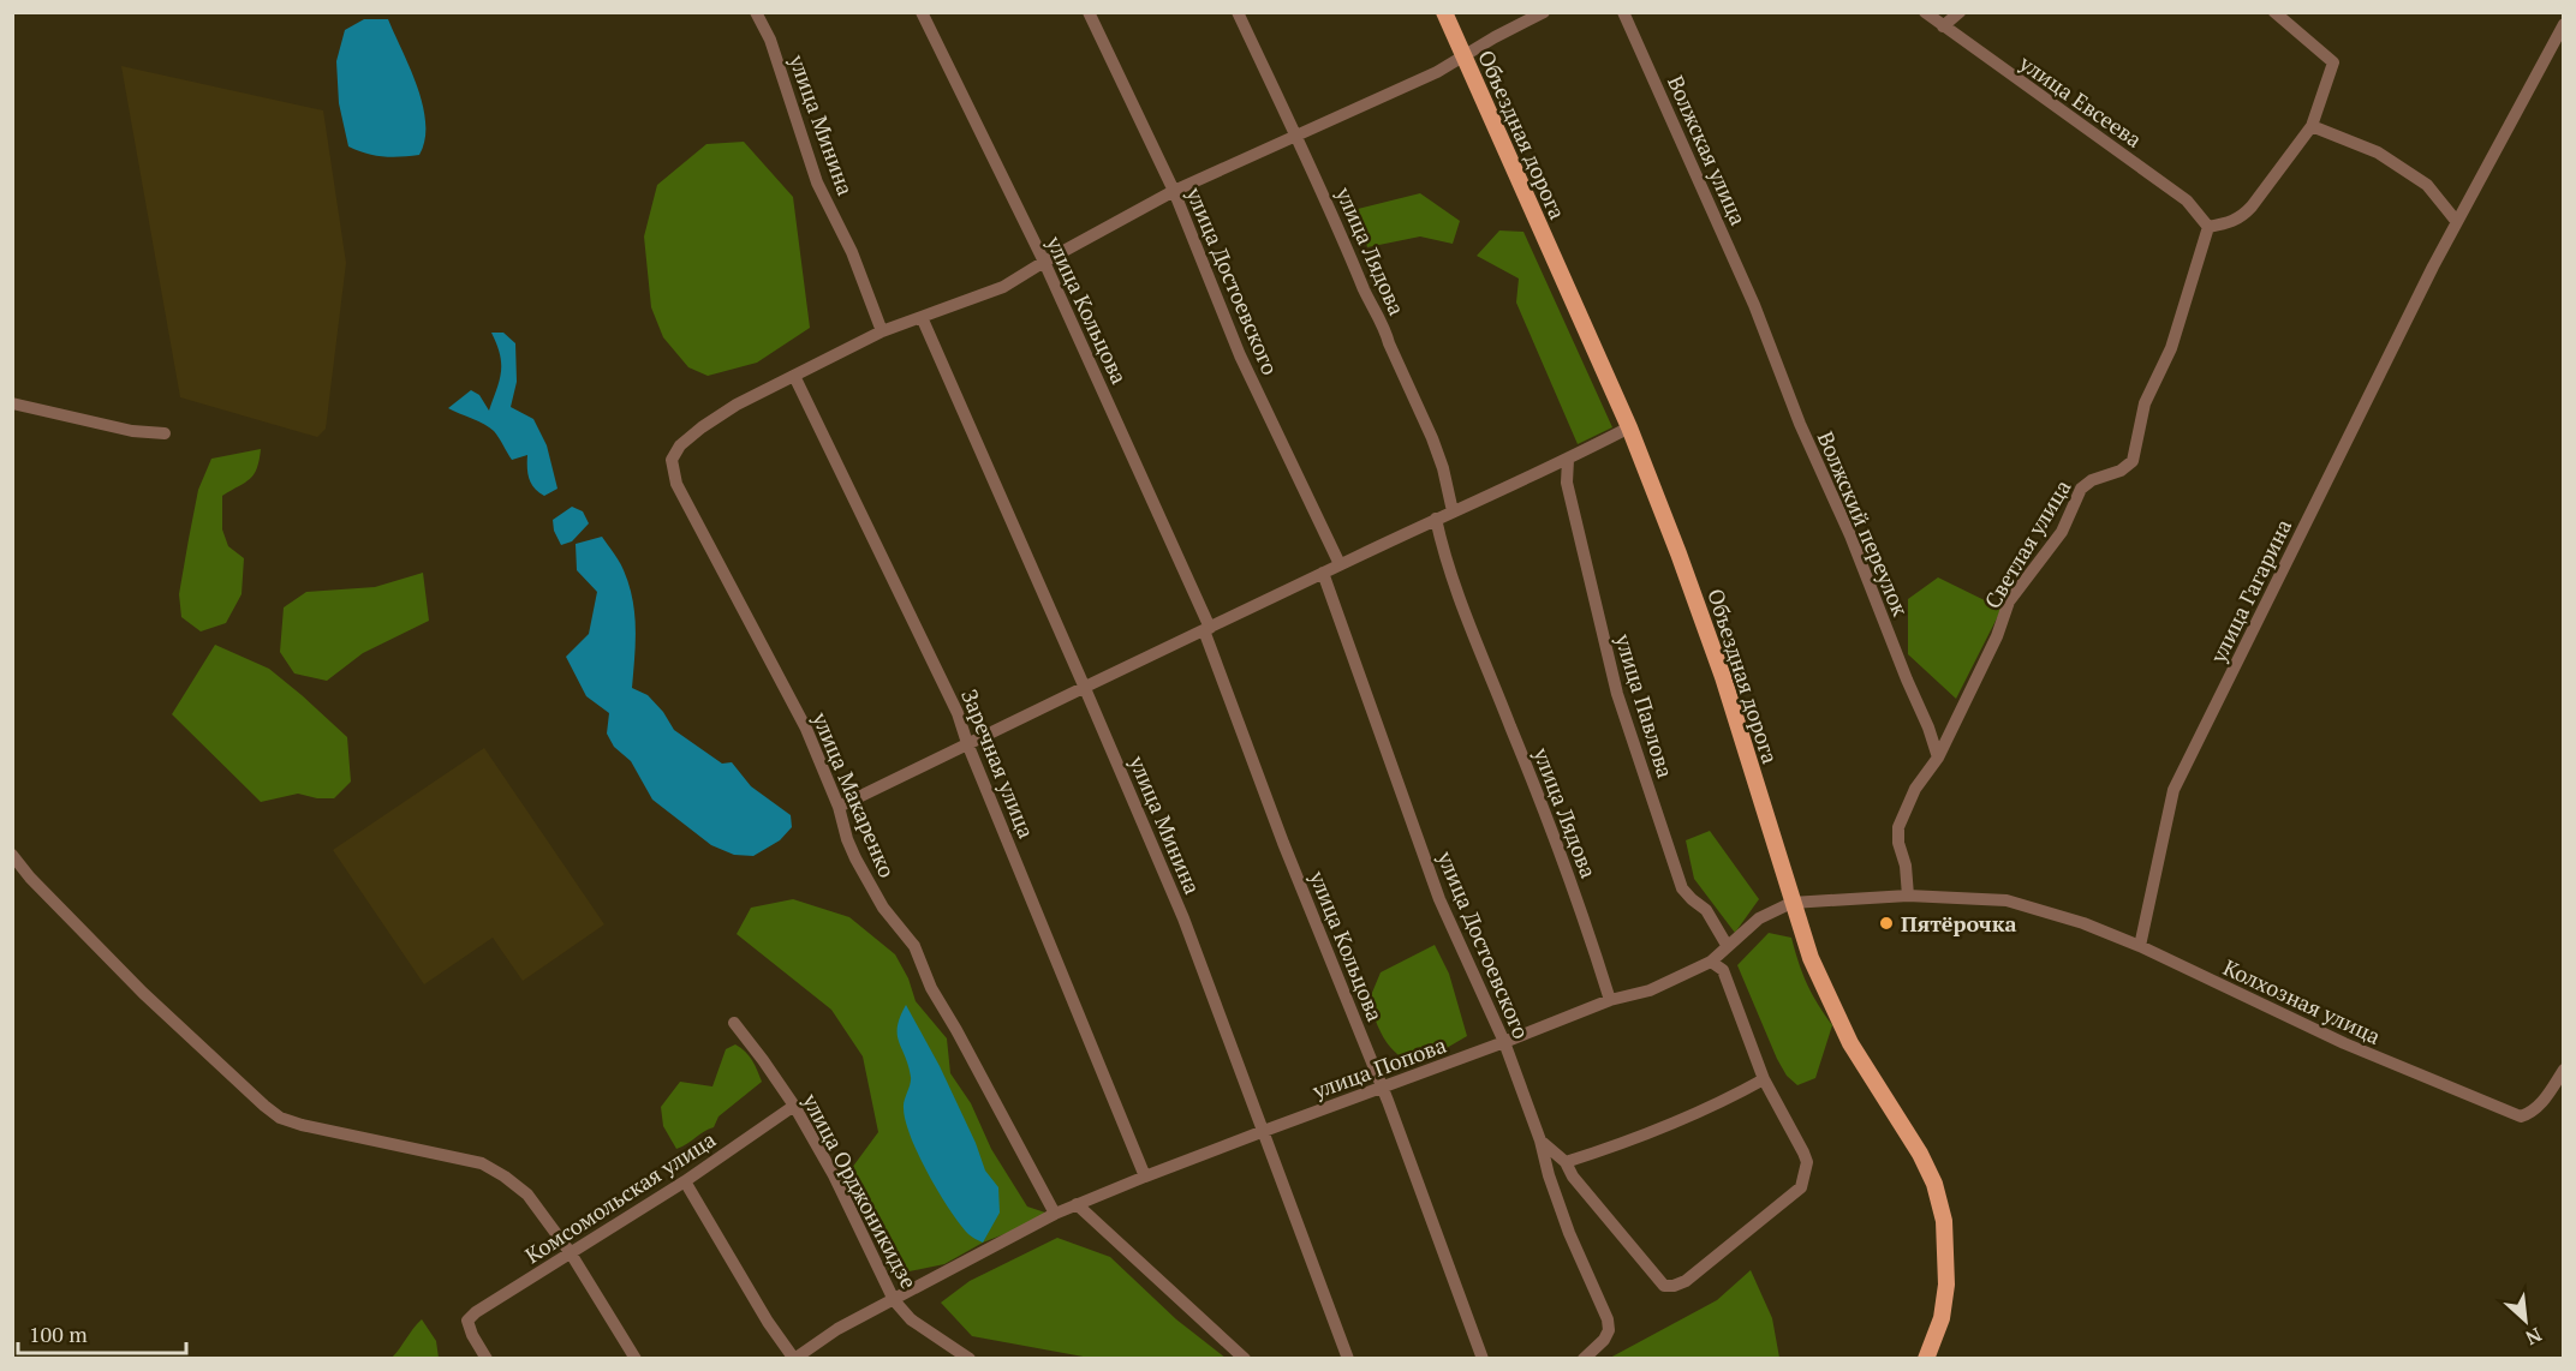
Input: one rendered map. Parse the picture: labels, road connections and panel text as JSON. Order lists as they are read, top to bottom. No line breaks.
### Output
{"streets":{"main road":["Объездная дорога"],"street":["улица Евсеева","улица Минина","Волжская улица","улица Лядова","улица Достоевского","улица Кольцова","Волжский переулок","Светлая улица","улица Гагарина","улица Павлова","Заречная улица","улица Макаренко","Колхозная улица","улица Попова","улица Орджоникидзе","Комсомольская улица"]},"crossings":[["улица Евсеева","Светлая улица"],["улица Минина","улица Попова"],["Объездная дорога","Колхозная улица"],["Объездная дорога","улица Попова"],["Волжская улица","Волжский переулок"],["улица Лядова","улица Попова"],["улица Достоевского","улица Попова"],["улица Кольцова","улица Попова"],["Волжский переулок","Светлая улица"],["Светлая улица","Колхозная улица"],["улица Гагарина","Колхозная улица"],["улица Павлова","улица Попова"],["Заречная улица","улица Макаренко"],["Заречная улица","улица Попова"],["улица Макаренко","улица Попова"],["Колхозная улица","улица Попова"],["улица Попова","улица Орджоникидзе"],["улица Орджоникидзе","Комсомольская улица"]],"places":["Пятёрочка"],"scale_bar":"100 m","north":"bottom right"}
